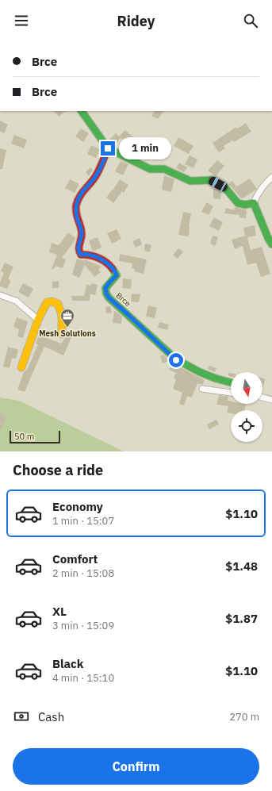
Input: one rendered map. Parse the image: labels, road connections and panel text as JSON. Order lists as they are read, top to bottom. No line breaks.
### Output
{"streets":{"main road":["Brce"]},"places":{"office":["Mesh Solutions"]},"scale_bar":"50 m","north":"bottom","page":{"header":"Ridey","banner":["Brce","Brce"],"bubble":"1 min","scale":"50 m","heading":"Choose a ride","list":[{"name":"Economy","note":"1 min · 15:07","value":"$1.10"},{"name":"Comfort","note":"2 min · 15:08","value":"$1.48"},{"name":"XL","note":"3 min · 15:09","value":"$1.87"},{"name":"Black","note":"4 min · 15:10","value":"$1.10"}],"pay":["Cash","270 m"],"buttons":"Confirm"}}
